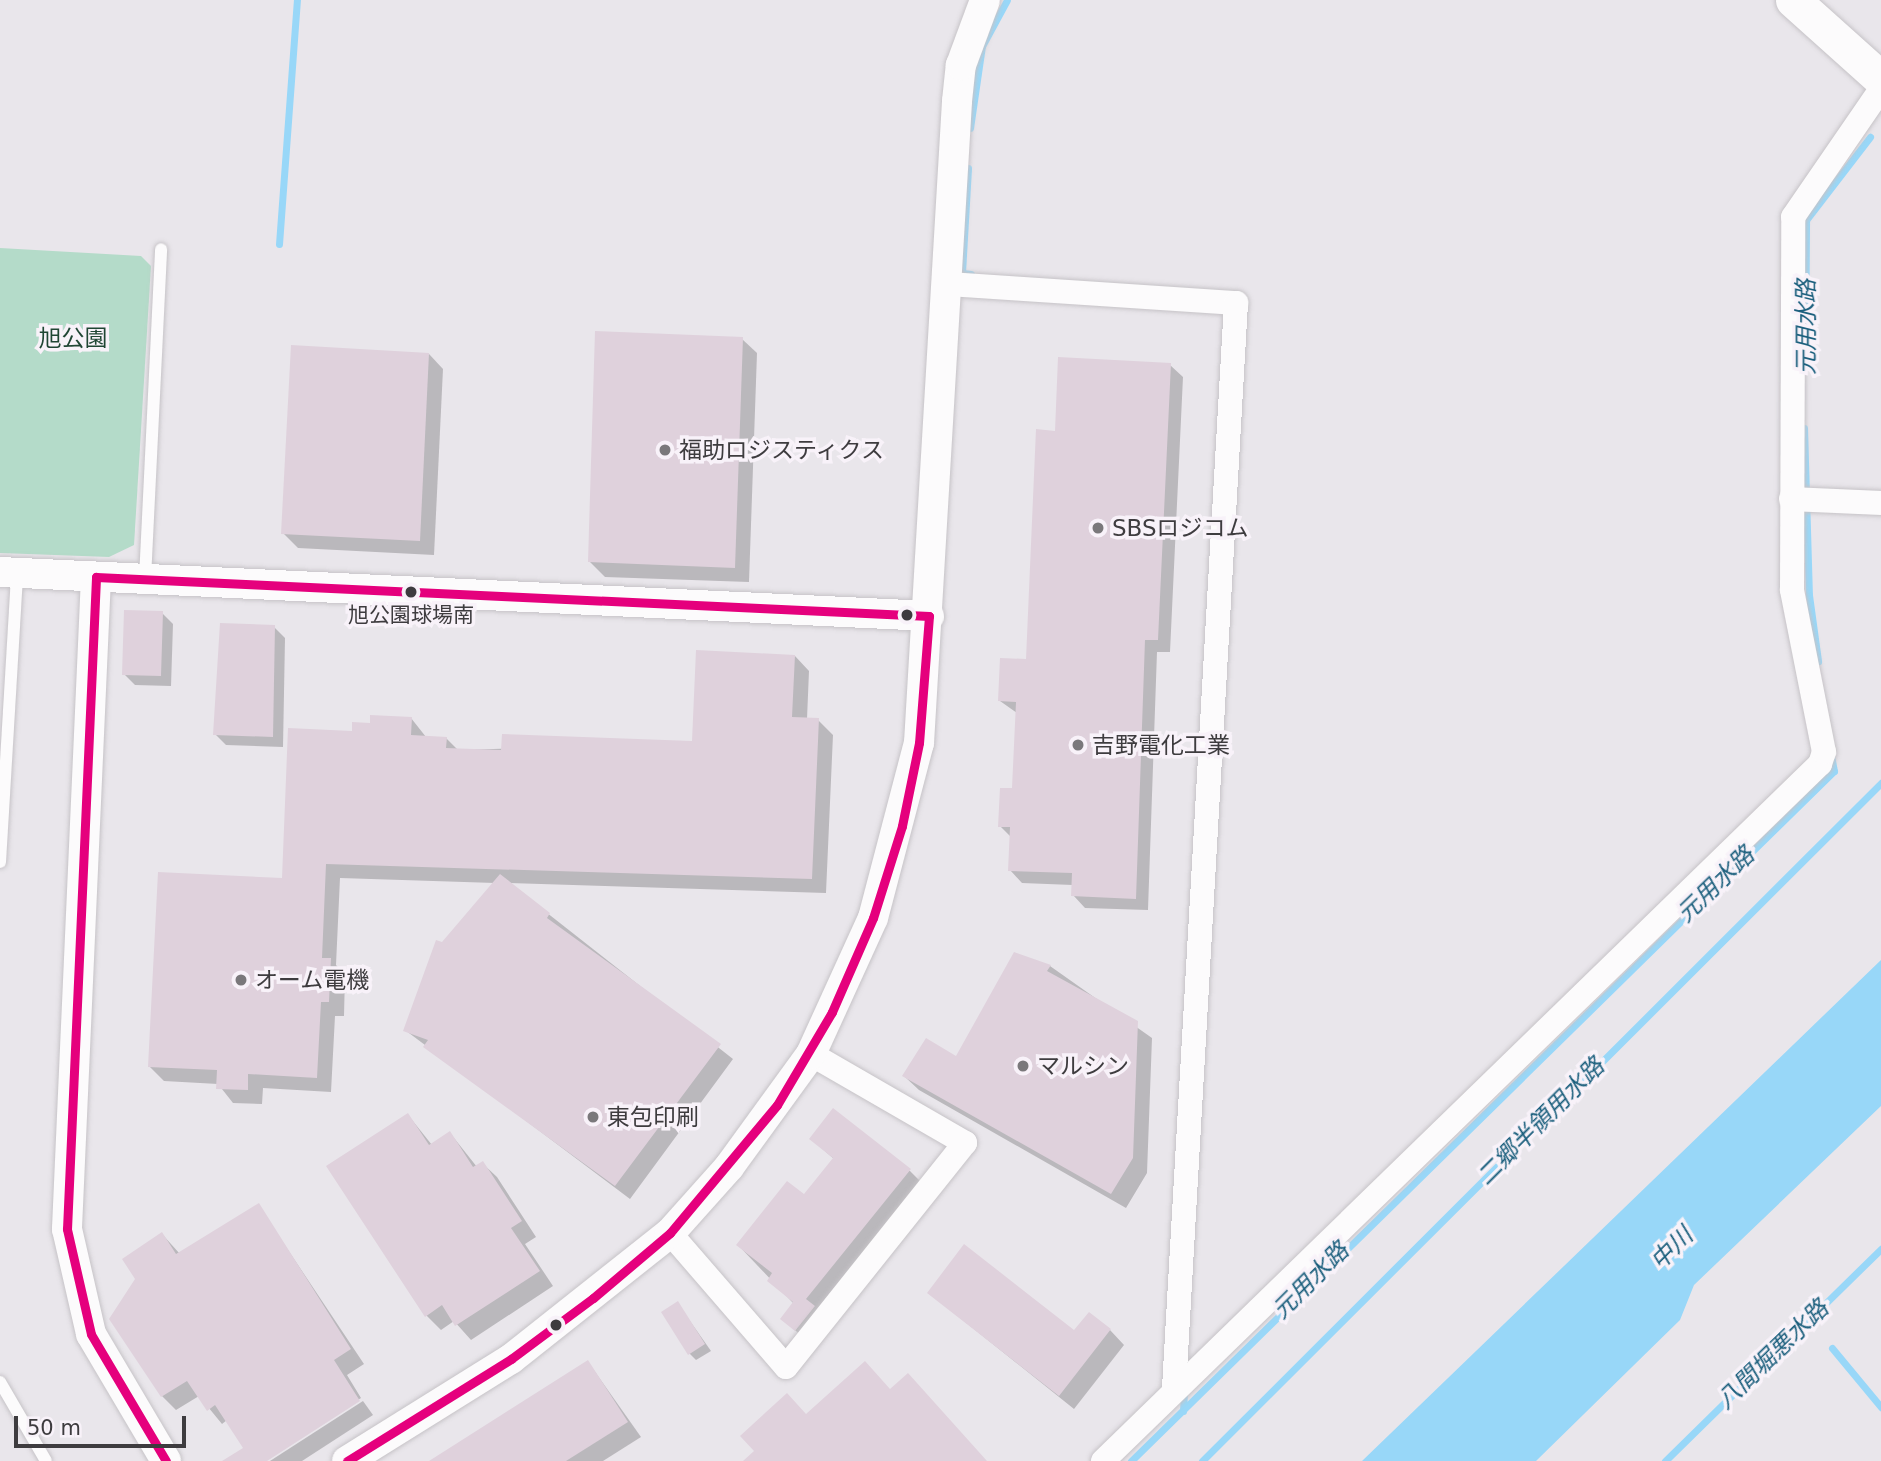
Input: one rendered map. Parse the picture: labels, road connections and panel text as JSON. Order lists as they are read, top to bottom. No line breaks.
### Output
{"water":["元用水路","二郷半領用水路","中川","八間堀悪水路"],"parks":["旭公園"],"places":["福助ロジスティクス","SBSロジコム","旭公園球場南","吉野電化工業","オーム電機","マルシン","東包印刷"],"scale_bar":"50 m"}
